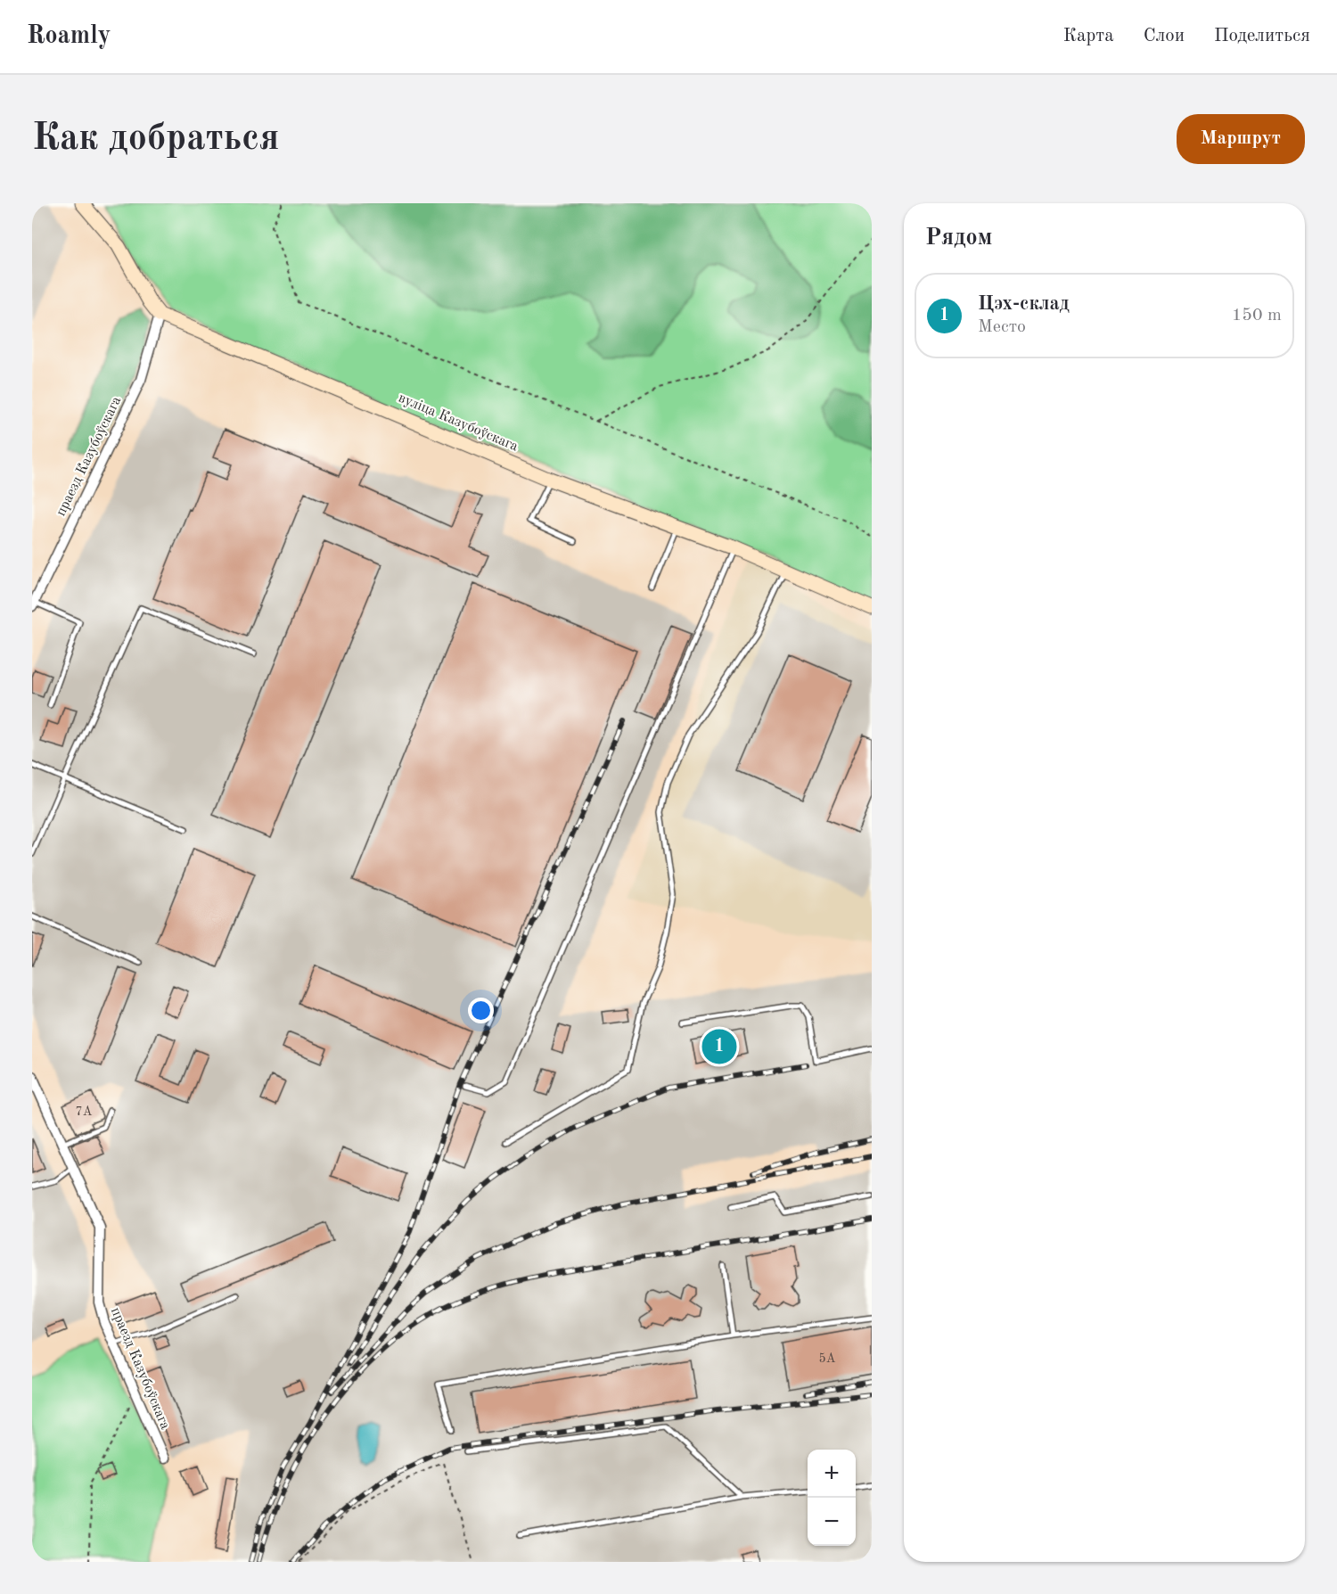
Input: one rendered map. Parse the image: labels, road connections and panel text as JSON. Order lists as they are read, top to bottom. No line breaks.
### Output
{"streets":{"street":["вуліца Казубоўскага","праезд Казубоўскага"]},"crossings":[["вуліца Казубоўскага","праезд Казубоўскага"]],"house_numbers":["7А","5А"],"page":{"header":"Roamly","nav":["Карта","Слои","Поделиться"],"buttons":"Маршрут","title":"Как добраться","heading":"Рядом","list":[{"mark":"1","name":"Цэх-склад","note":"Место","value":"150 m"}],"pins":"1","map_buttons":["+","−"]}}
